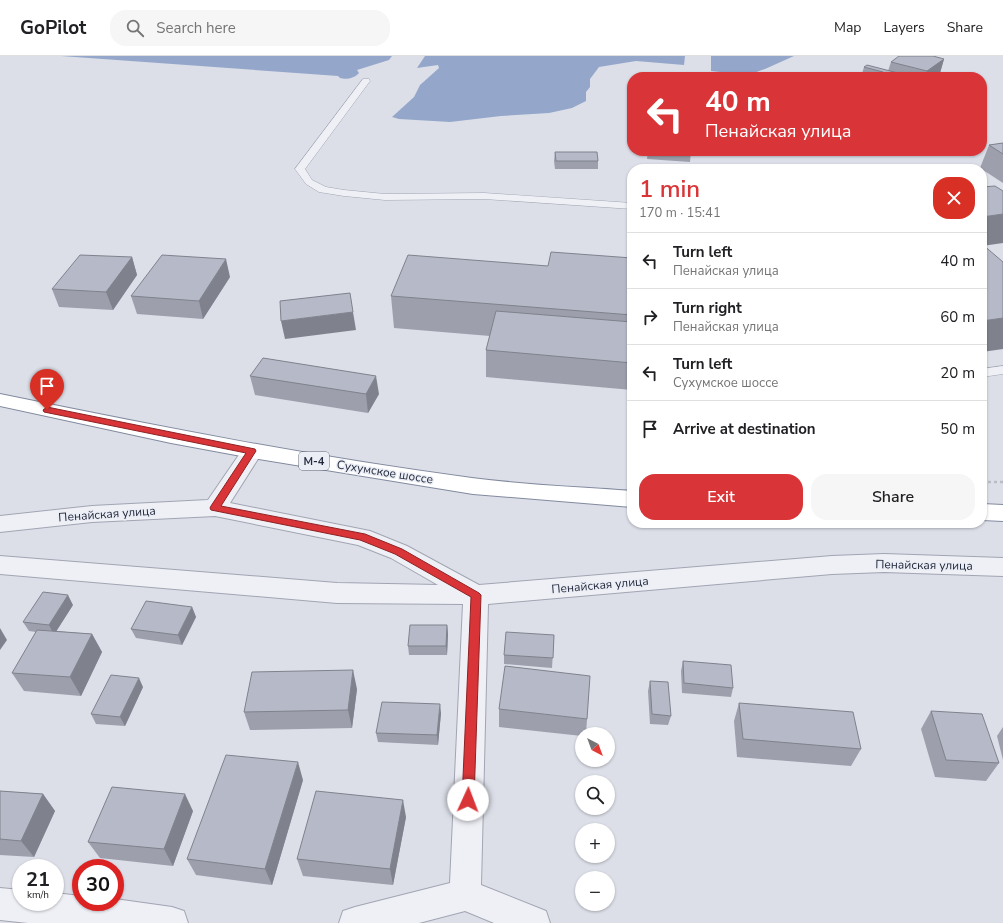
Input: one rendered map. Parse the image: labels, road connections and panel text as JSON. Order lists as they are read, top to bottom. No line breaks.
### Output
{"streets":{"highway":["М-4","Сухумское шоссе"],"street":["Пенайская улица"]},"north":"bottom right","page":{"header":"GoPilot","search":"Search here","nav":["Map","Layers","Share"],"turn":["40 m","Пенайская улица"],"heading":["1 min","170 m · 15:41"],"list":[{"name":"Turn left","note":"Пенайская улица","value":"40 m"},{"name":"Turn right","note":"Пенайская улица","value":"60 m"},{"name":"Turn left","note":"Сухумское шоссе","value":"20 m"},{"name":"Arrive at destination","value":"50 m"}],"buttons":["Exit","Share"],"map_buttons":["+","−"],"speed":"21 km/h","limit":"30"}}
